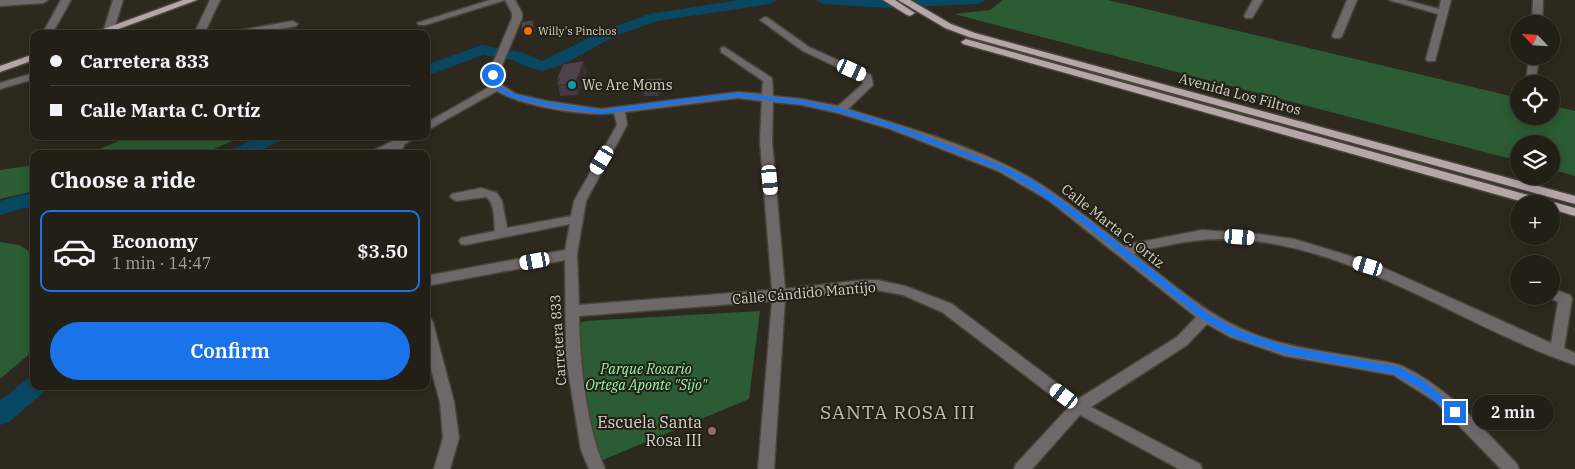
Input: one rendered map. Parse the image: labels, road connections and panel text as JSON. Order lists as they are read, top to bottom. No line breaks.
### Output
{"streets":{"main road":["Avenida Los Filtros"],"street":["Calle Marta C. Ortiz","Calle Cándido Mantijo","Carretera 833"]},"crossings":[["Calle Marta C. Ortiz","Carretera 833"],["Calle Cándido Mantijo","Carretera 833"]],"districts":["SANTA ROSA III"],"parks":["Parque Rosario Ortega Aponte \"Sijo\""],"places":["Willy's Pinchos","We Are Moms","Escuela Santa Rosa III"],"north":"top left","page":{"map_buttons":["+","−"],"banner":["Carretera 833","Calle Marta C. Ortíz"],"heading":"Choose a ride","list":[{"name":"Economy","note":"1 min · 14:47","value":"$3.50"}],"buttons":"Confirm","bubble":"2 min"}}
